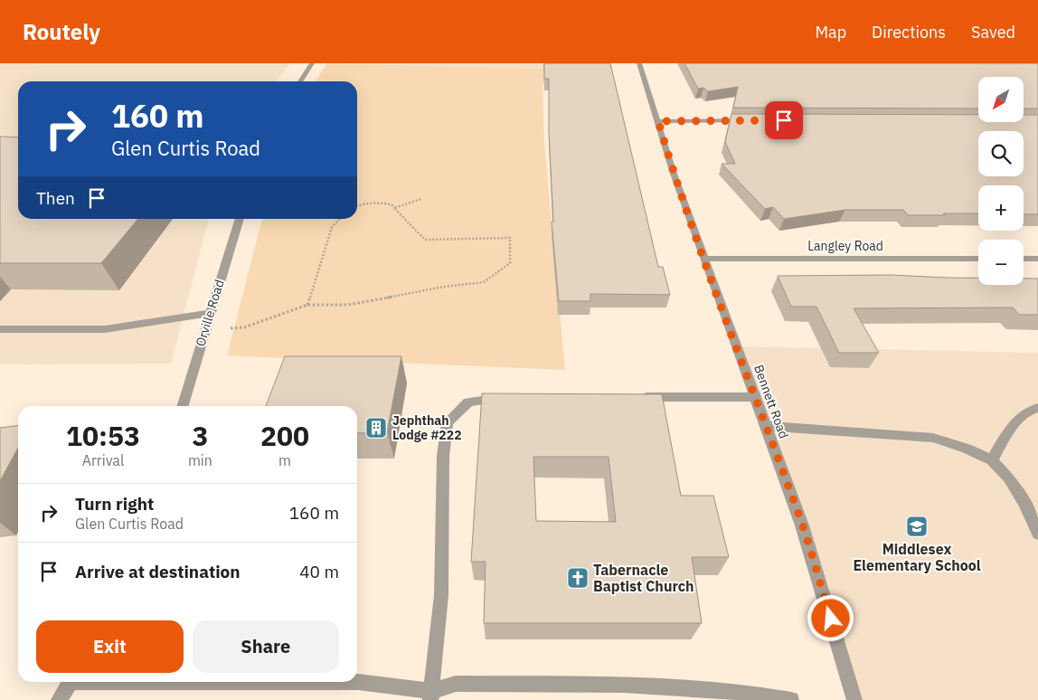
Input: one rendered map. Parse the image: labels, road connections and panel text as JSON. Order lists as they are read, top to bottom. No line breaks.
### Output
{"streets":{"street":["Langley Road","Orville Road","Bennett Road"]},"crossings":[["Langley Road","Bennett Road"]],"places":{"building":["Jephthah Lodge #222"],"school or university":["Middlesex Elementary School"],"church":["Tabernacle Baptist Church"]},"north":"bottom left","page":{"header":"Routely","nav":["Map","Directions","Saved"],"map_buttons":["+","−"],"turn":["160 m","Glen Curtis Road"],"then":"Then","eta":["10:53","Arrival","3","min","200","m"],"list":[{"name":"Turn right","note":"Glen Curtis Road","value":"160 m"},{"name":"Arrive at destination","value":"40 m"}],"buttons":["Exit","Share"]}}
